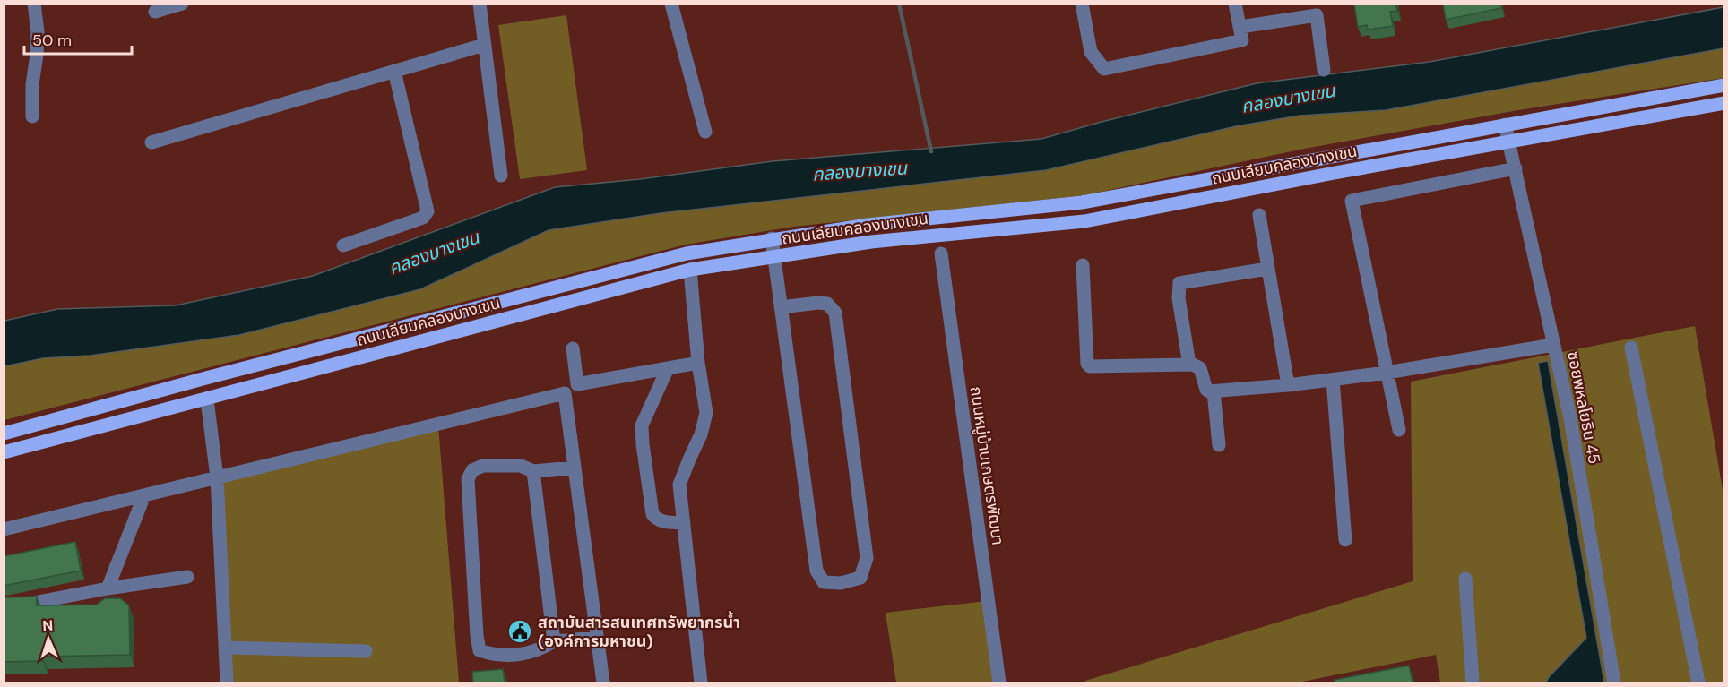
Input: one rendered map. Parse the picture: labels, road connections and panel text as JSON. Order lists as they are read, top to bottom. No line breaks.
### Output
{"streets":{"main road":["ถนนเลียบคลองบางเขน"],"street":["ซอยพหลโยธิน 45","ถนนหมู่บ้านเกษตรพัฒนา"]},"crossings":[["ถนนเลียบคลองบางเขน","ซอยพหลโยธิน 45"]],"water":["คลองบางเขน"],"places":{"public building":["สถาบันสารสนเทศทรัพยากรน้ำ (องค์การมหาชน)"]},"scale_bar":"50 m","north":"top"}
